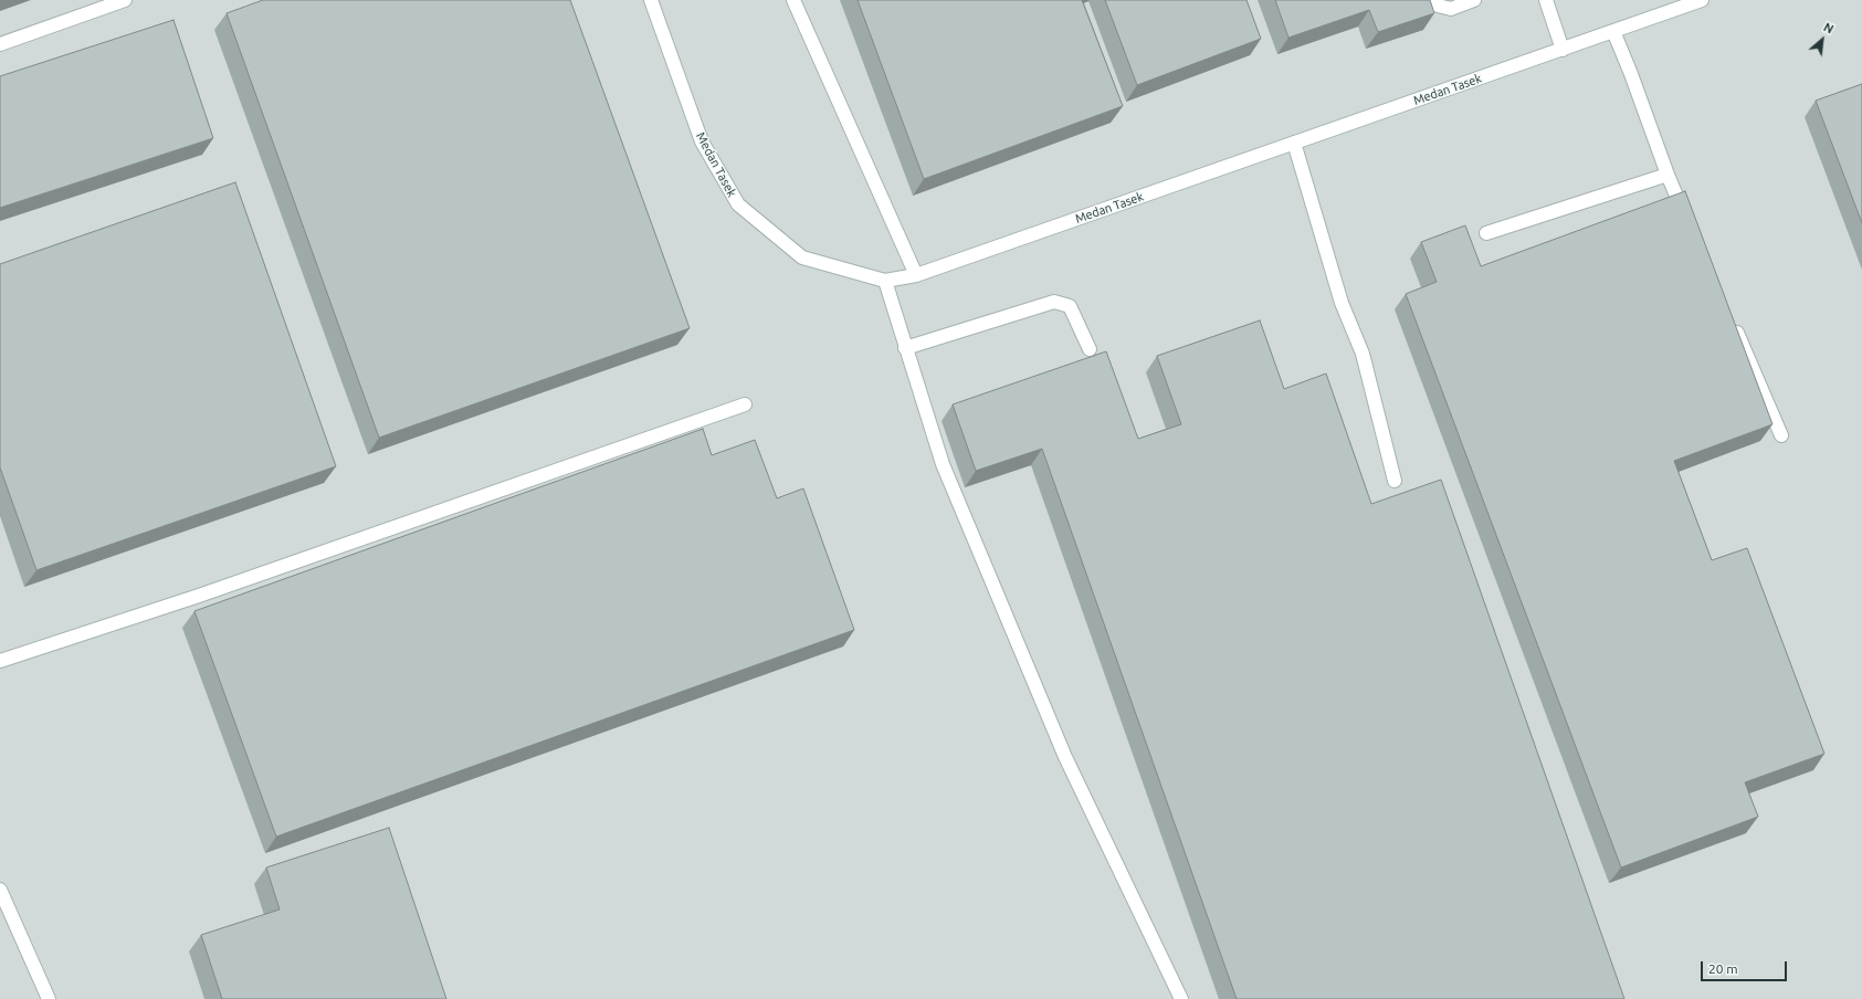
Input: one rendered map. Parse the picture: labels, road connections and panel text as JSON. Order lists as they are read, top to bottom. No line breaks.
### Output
{"streets":{"street":["Medan Tasek"]},"scale_bar":"20 m","north":"top right"}
